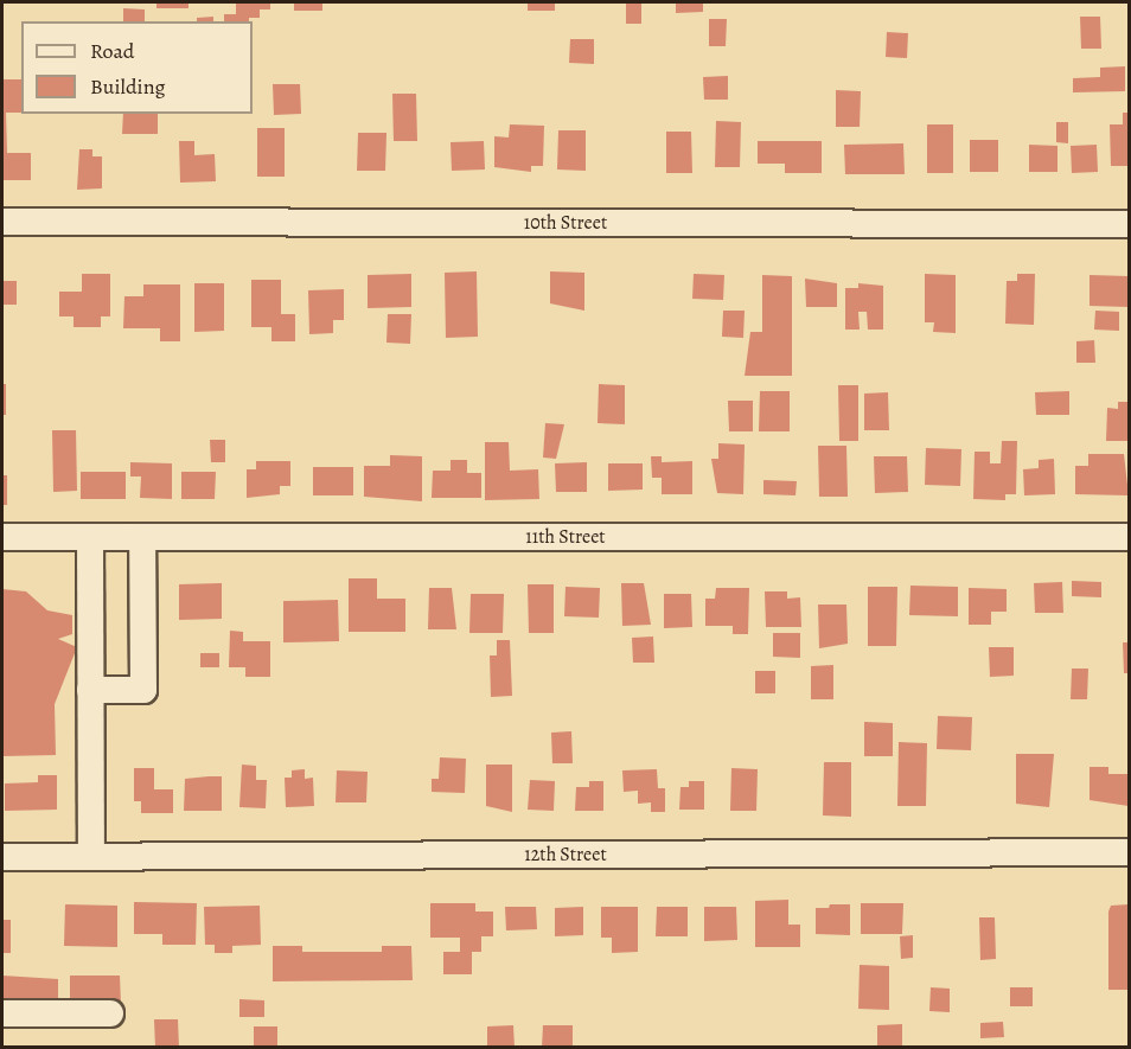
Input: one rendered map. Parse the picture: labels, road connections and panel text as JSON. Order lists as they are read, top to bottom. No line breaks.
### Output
{"streets":{"street":["10th Street","11th Street","12th Street"]},"legend":["Road","Building"]}
